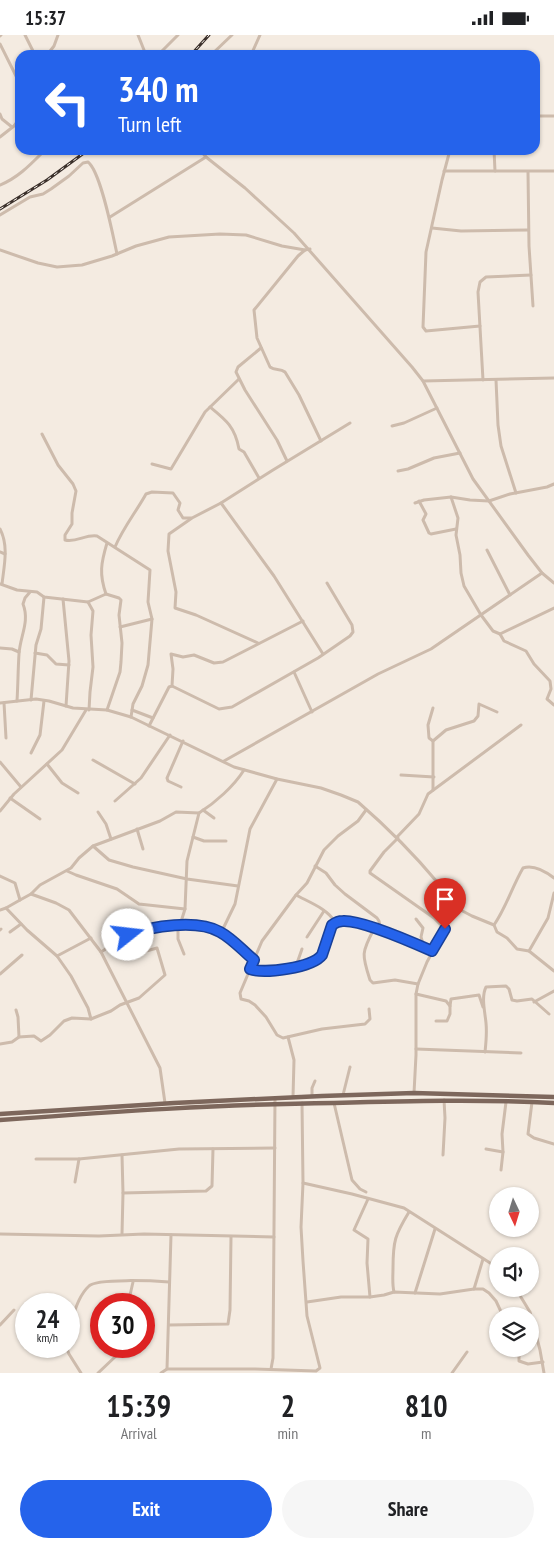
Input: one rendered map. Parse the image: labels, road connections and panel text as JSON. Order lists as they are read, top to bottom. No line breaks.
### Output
{"north":"bottom","page":{"status":"15:37","turn":["340 m","Turn left"],"speed":"24 km/h","limit":"30","eta":["15:39","Arrival","2","min","810","m"],"buttons":["Exit","Share"]}}
